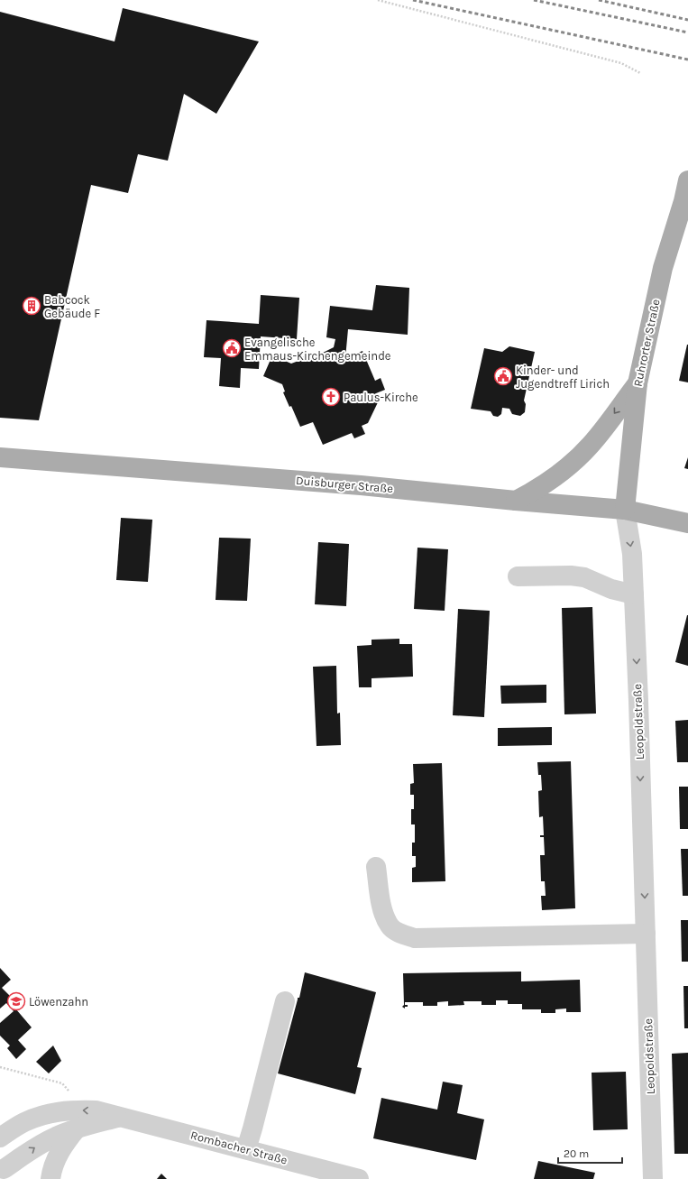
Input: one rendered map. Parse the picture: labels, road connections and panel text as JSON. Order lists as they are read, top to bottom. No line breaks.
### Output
{"streets":{"main road":["Ruhrorter Straße","Duisburger Straße"],"street":["Leopoldstraße","Rombacher Straße"]},"crossings":[["Ruhrorter Straße","Duisburger Straße"],["Ruhrorter Straße","Leopoldstraße"],["Duisburger Straße","Leopoldstraße"]],"one_way":["Leopoldstraße"],"places":{"building":["Babcock Gebäude F"],"public building":["Evangelische Emmaus-Kirchengemeinde","Kinder- und Jugendtreff Lirich"],"church":["Paulus-Kirche"],"school or university":["Löwenzahn"]},"scale_bar":"20 m"}
